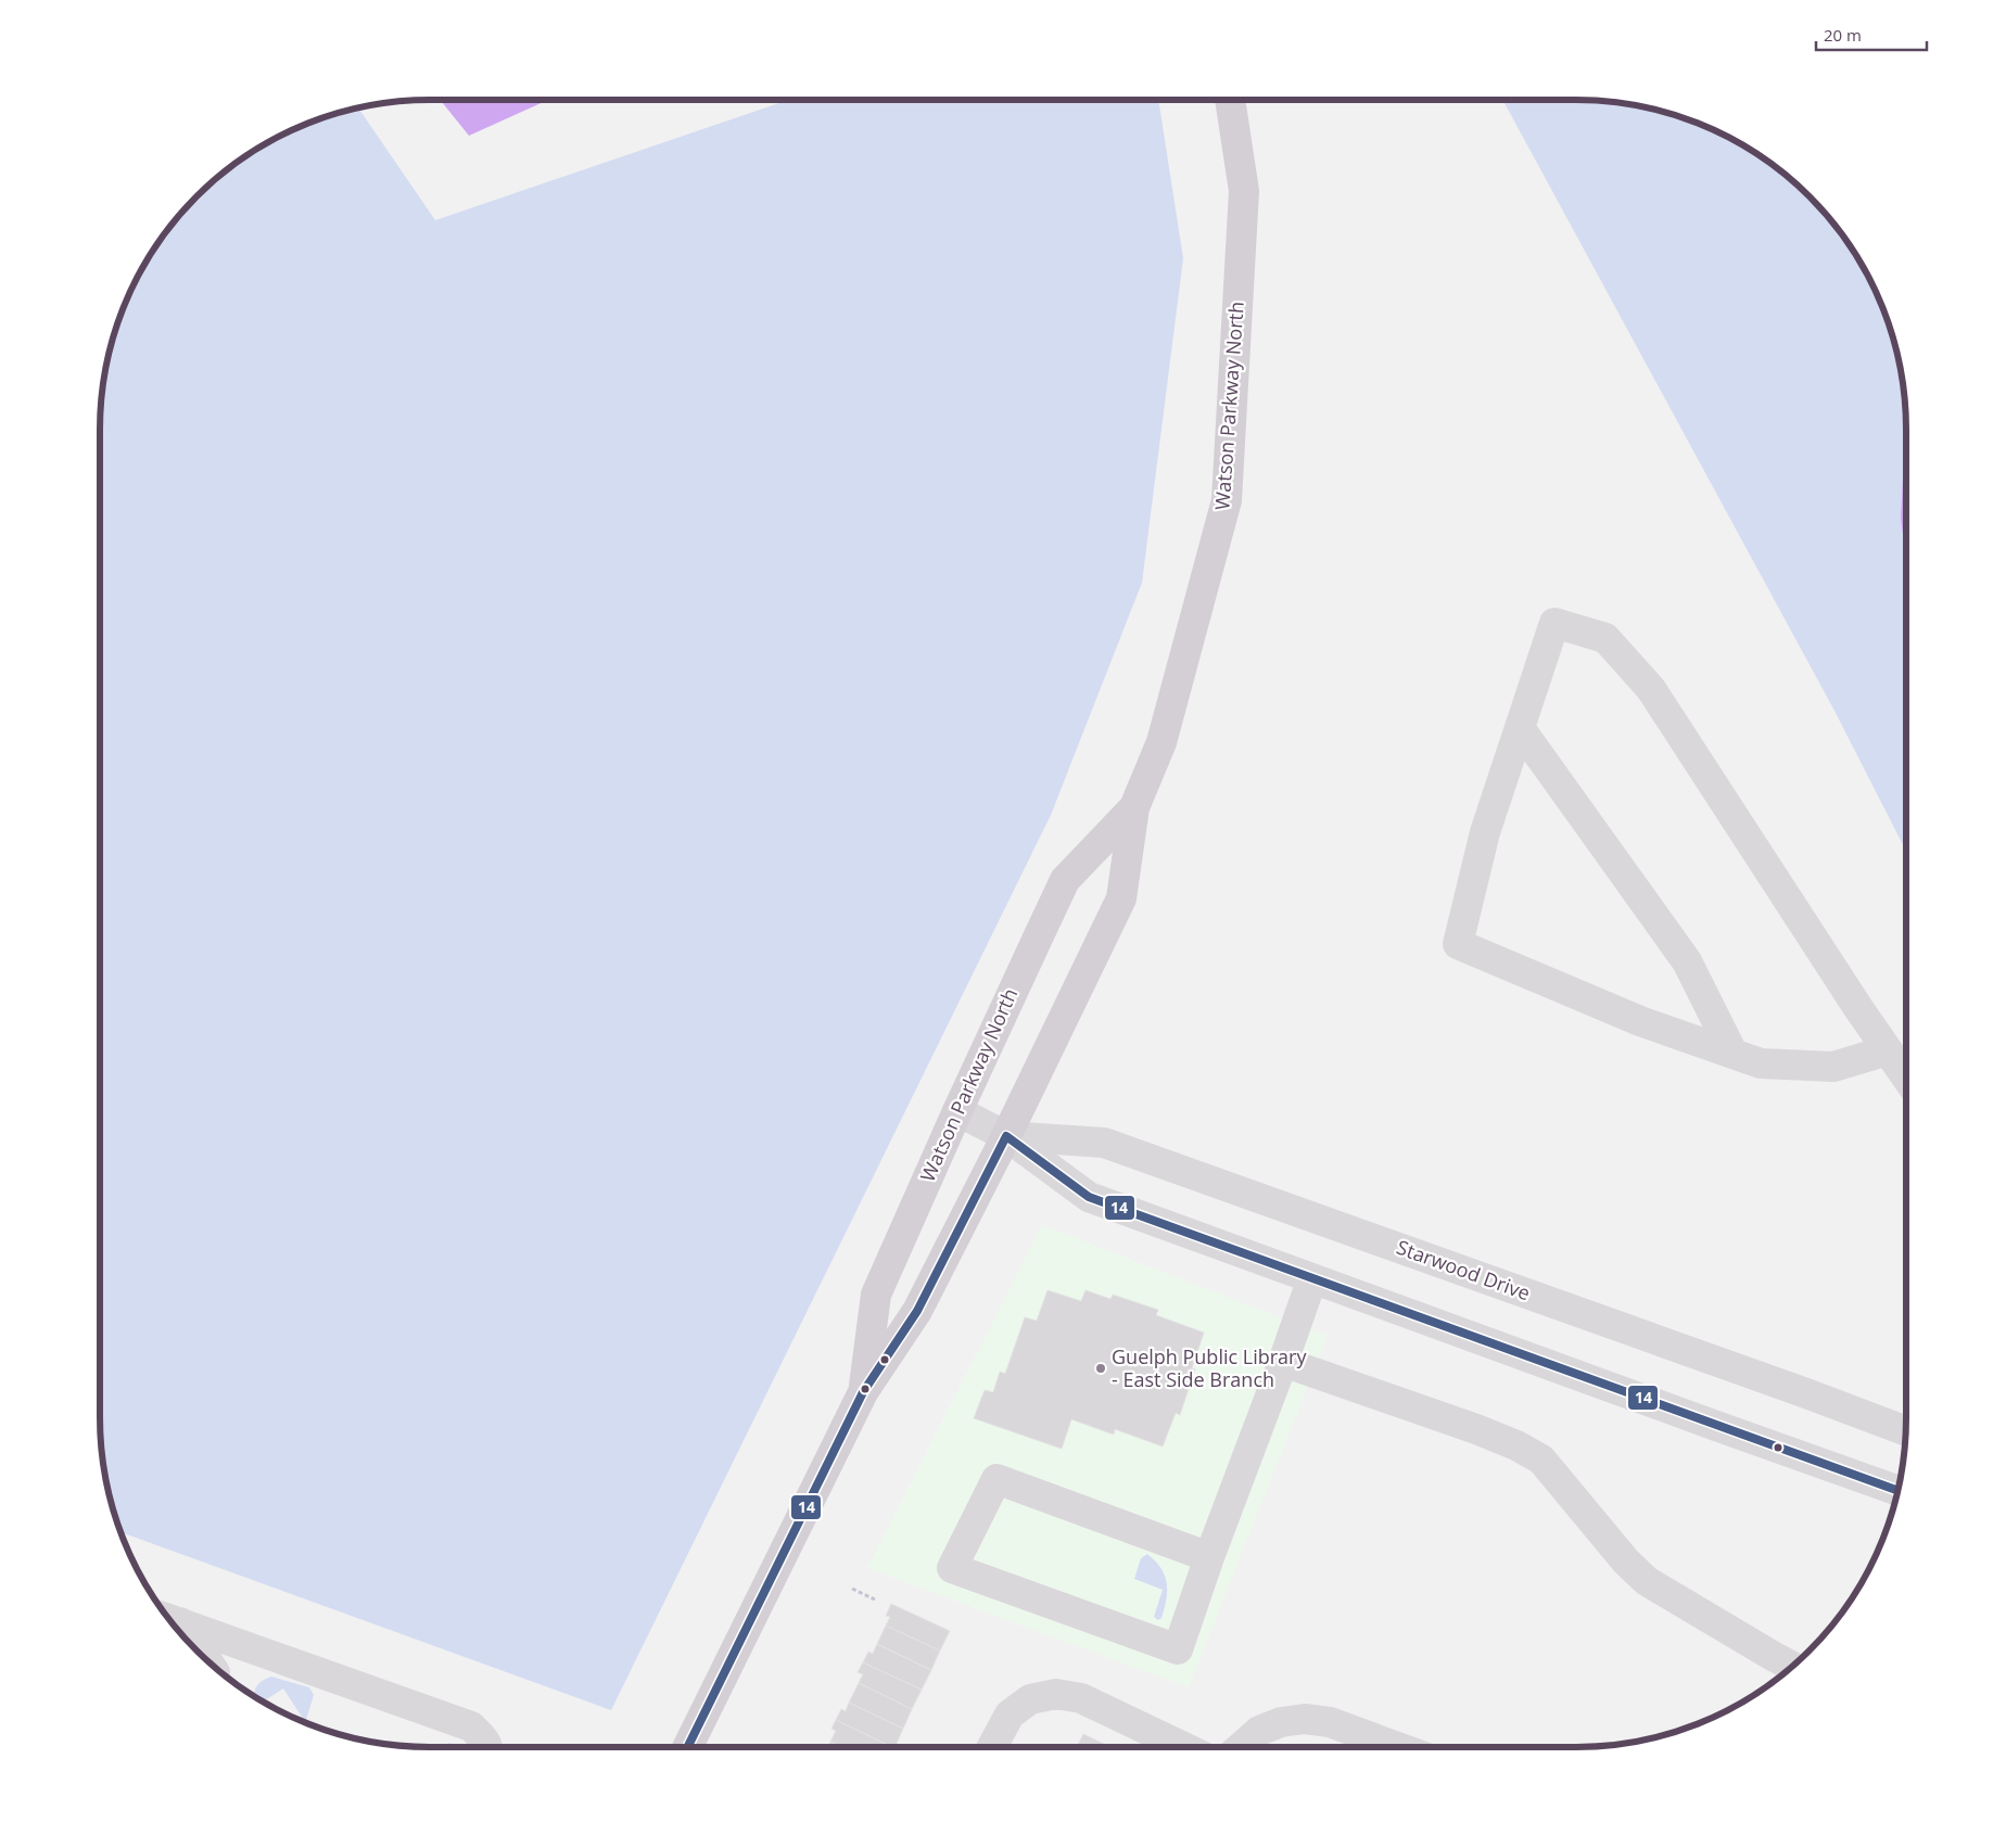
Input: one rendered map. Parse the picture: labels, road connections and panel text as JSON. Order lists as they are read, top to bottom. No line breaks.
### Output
{"streets":{"main road":["Watson Parkway North"],"street":["Starwood Drive"]},"crossings":[["Watson Parkway North","Starwood Drive"]],"places":["Guelph Public Library - East Side Branch"],"lines":["transit line 14"],"scale_bar":"20 m"}
